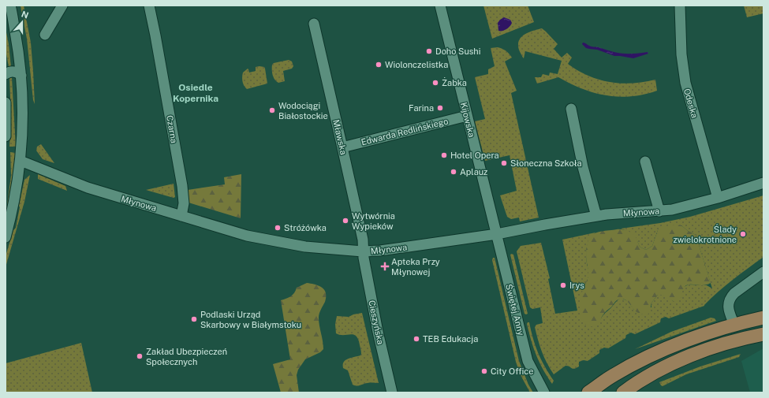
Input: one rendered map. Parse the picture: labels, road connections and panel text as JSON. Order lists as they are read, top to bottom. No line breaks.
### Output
{"streets":{"street":["Odeska","Kijowska","Czarna","Edwarda Redlińskiego","Mławska","Młynowa","Świętej Anny","Cieszyńska"]},"crossings":[["Odeska","Młynowa"],["Kijowska","Edwarda Redlińskiego"],["Kijowska","Młynowa"],["Kijowska","Świętej Anny"],["Czarna","Młynowa"],["Edwarda Redlińskiego","Mławska"],["Mławska","Młynowa"],["Mławska","Cieszyńska"],["Młynowa","Świętej Anny"],["Młynowa","Cieszyńska"]],"districts":["Osiedle Kopernika"],"places":{"other":["Doho Sushi","Wiolonczelistka","Żabka","Farina","Wodociągi Białostockie","Hotel Opera","Słoneczna Szkoła","Aplauz","Wytwórnia Wypieków","Stróżówka","Ślady zwielokrotnione","Irys","Podlaski Urząd Skarbowy w Białymstoku","TEB Edukacja","Zakład Ubezpieczeń Społecznych","City Office"],"health":["Apteka Przy Młynowej"]},"north":"top"}
